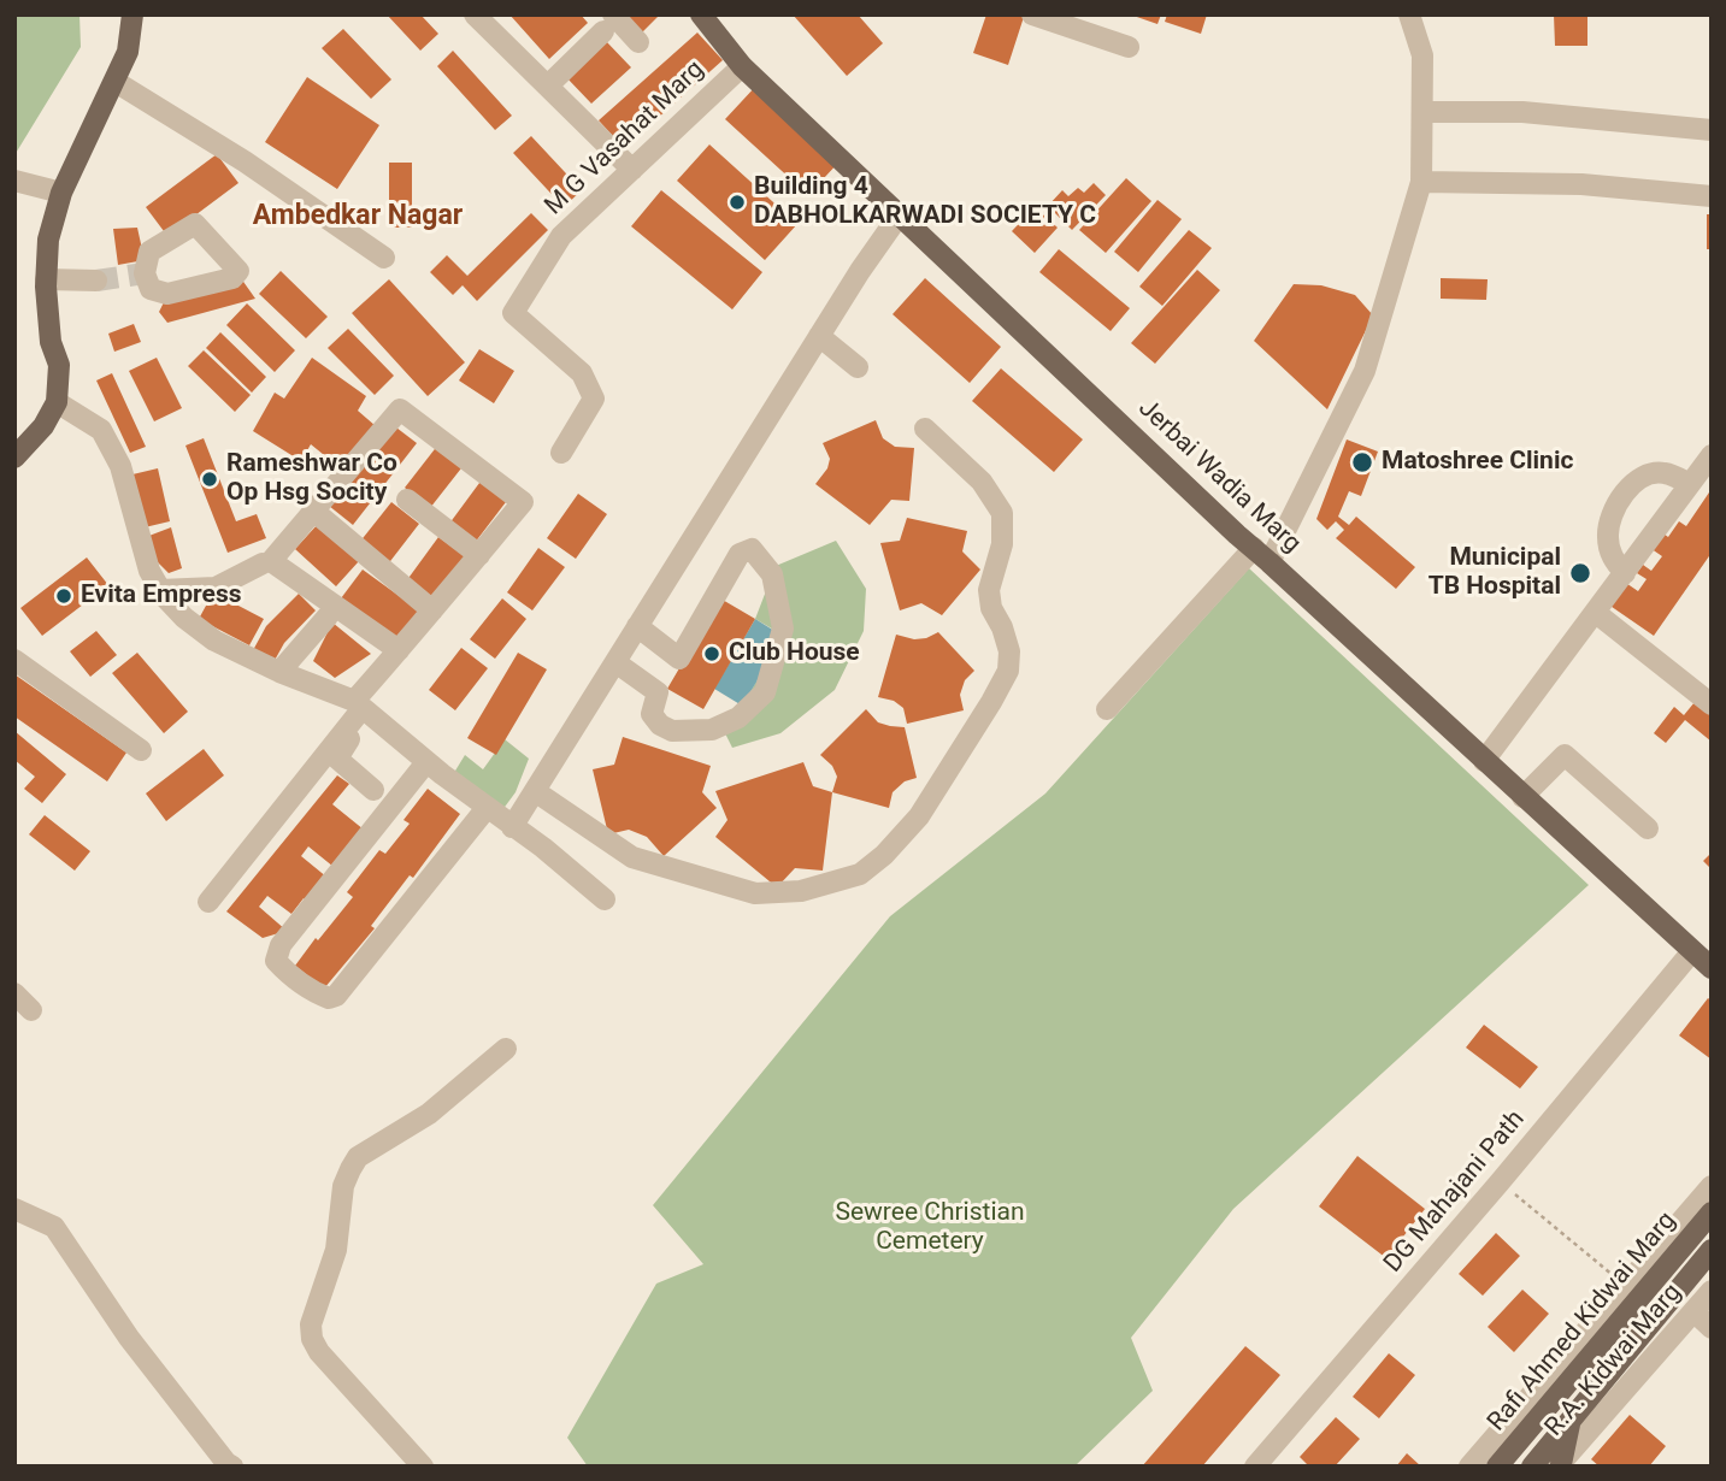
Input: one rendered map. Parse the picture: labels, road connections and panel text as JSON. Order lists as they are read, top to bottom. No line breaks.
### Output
{"streets":{"main road":["Jerbai Wadia Marg","Rafi Ahmed Kidwai Marg"],"street":["M G Vasahat Marg","DG Mahajani Path","R.A. Kidwai Marg"]},"crossings":[["M G Vasahat Marg","Jerbai Wadia Marg"],["Jerbai Wadia Marg","DG Mahajani Path"],["Rafi Ahmed Kidwai Marg","R.A. Kidwai Marg"]],"districts":["Ambedkar Nagar"],"parks":["Sewree Christian Cemetery"],"places":["Building 4 DABHOLKARWADI SOCIETY C","Matoshree Clinic","Rameshwar Co Op Hsg Socity","Municipal TB Hospital","Evita Empress","Club House"]}
